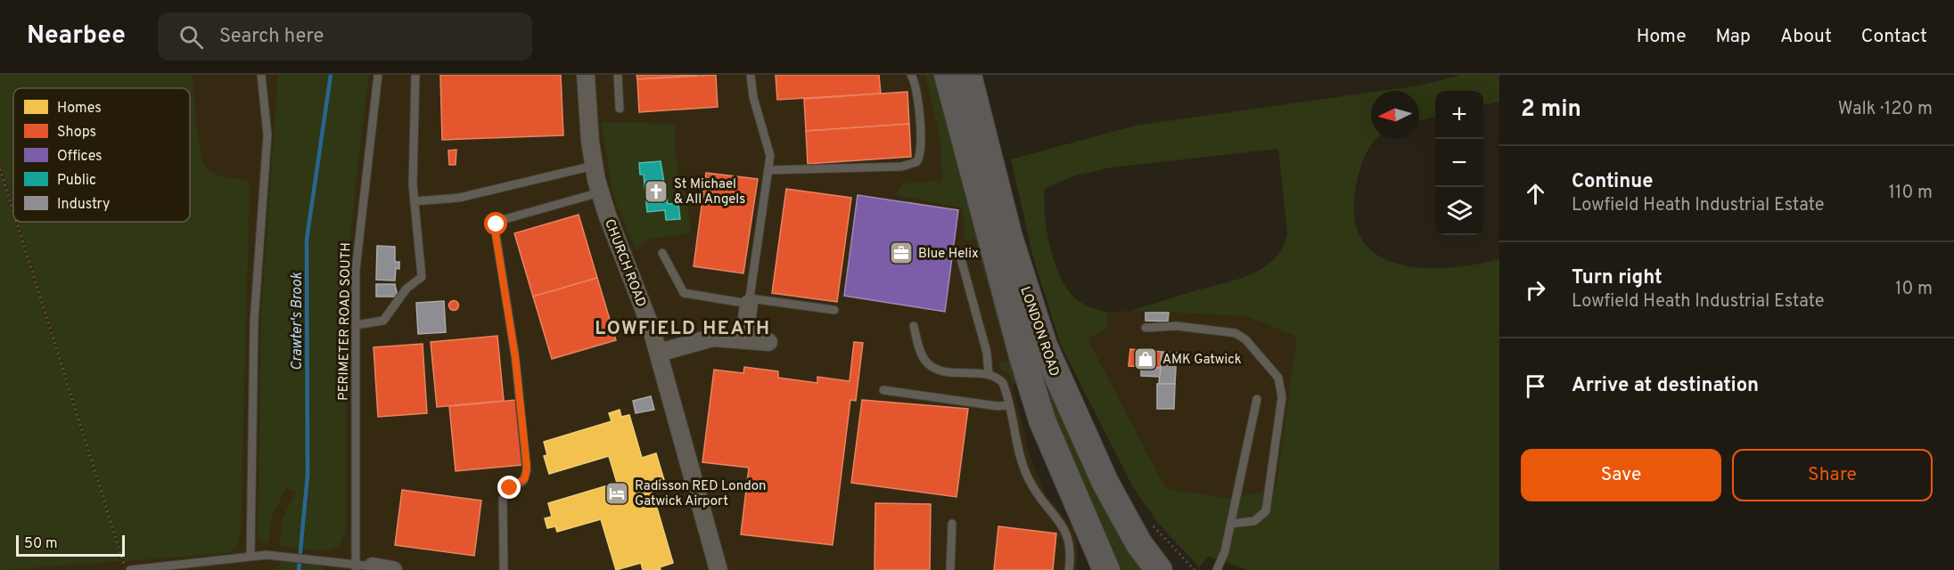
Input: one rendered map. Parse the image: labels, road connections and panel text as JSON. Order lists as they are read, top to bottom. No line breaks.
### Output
{"streets":{"main road":["LONDON ROAD"],"street":["CHURCH ROAD"],"lane":["PERIMETER ROAD SOUTH"]},"districts":["LOWFIELD HEATH"],"water":["Crawter's Brook"],"places":{"church":["St Michael & All Angels"],"office":["Blue Helix"],"shop":["AMK Gatwick"],"hotel":["Radisson RED London Gatwick Airport"]},"legend":["Homes","Shops","Offices","Public","Industry"],"scale_bar":"50 m","north":"left","page":{"header":"Nearbee","search":"Search here","nav":["Home","Map","About","Contact"],"heading":["2 min","Walk · 120 m"],"map_buttons":["+","−"],"list":[["Continue","Lowfield Heath Industrial Estate","110 m"],["Turn right","Lowfield Heath Industrial Estate","10 m"],"Arrive at destination"],"buttons":["Save","Share"],"scale":"50 m"}}
